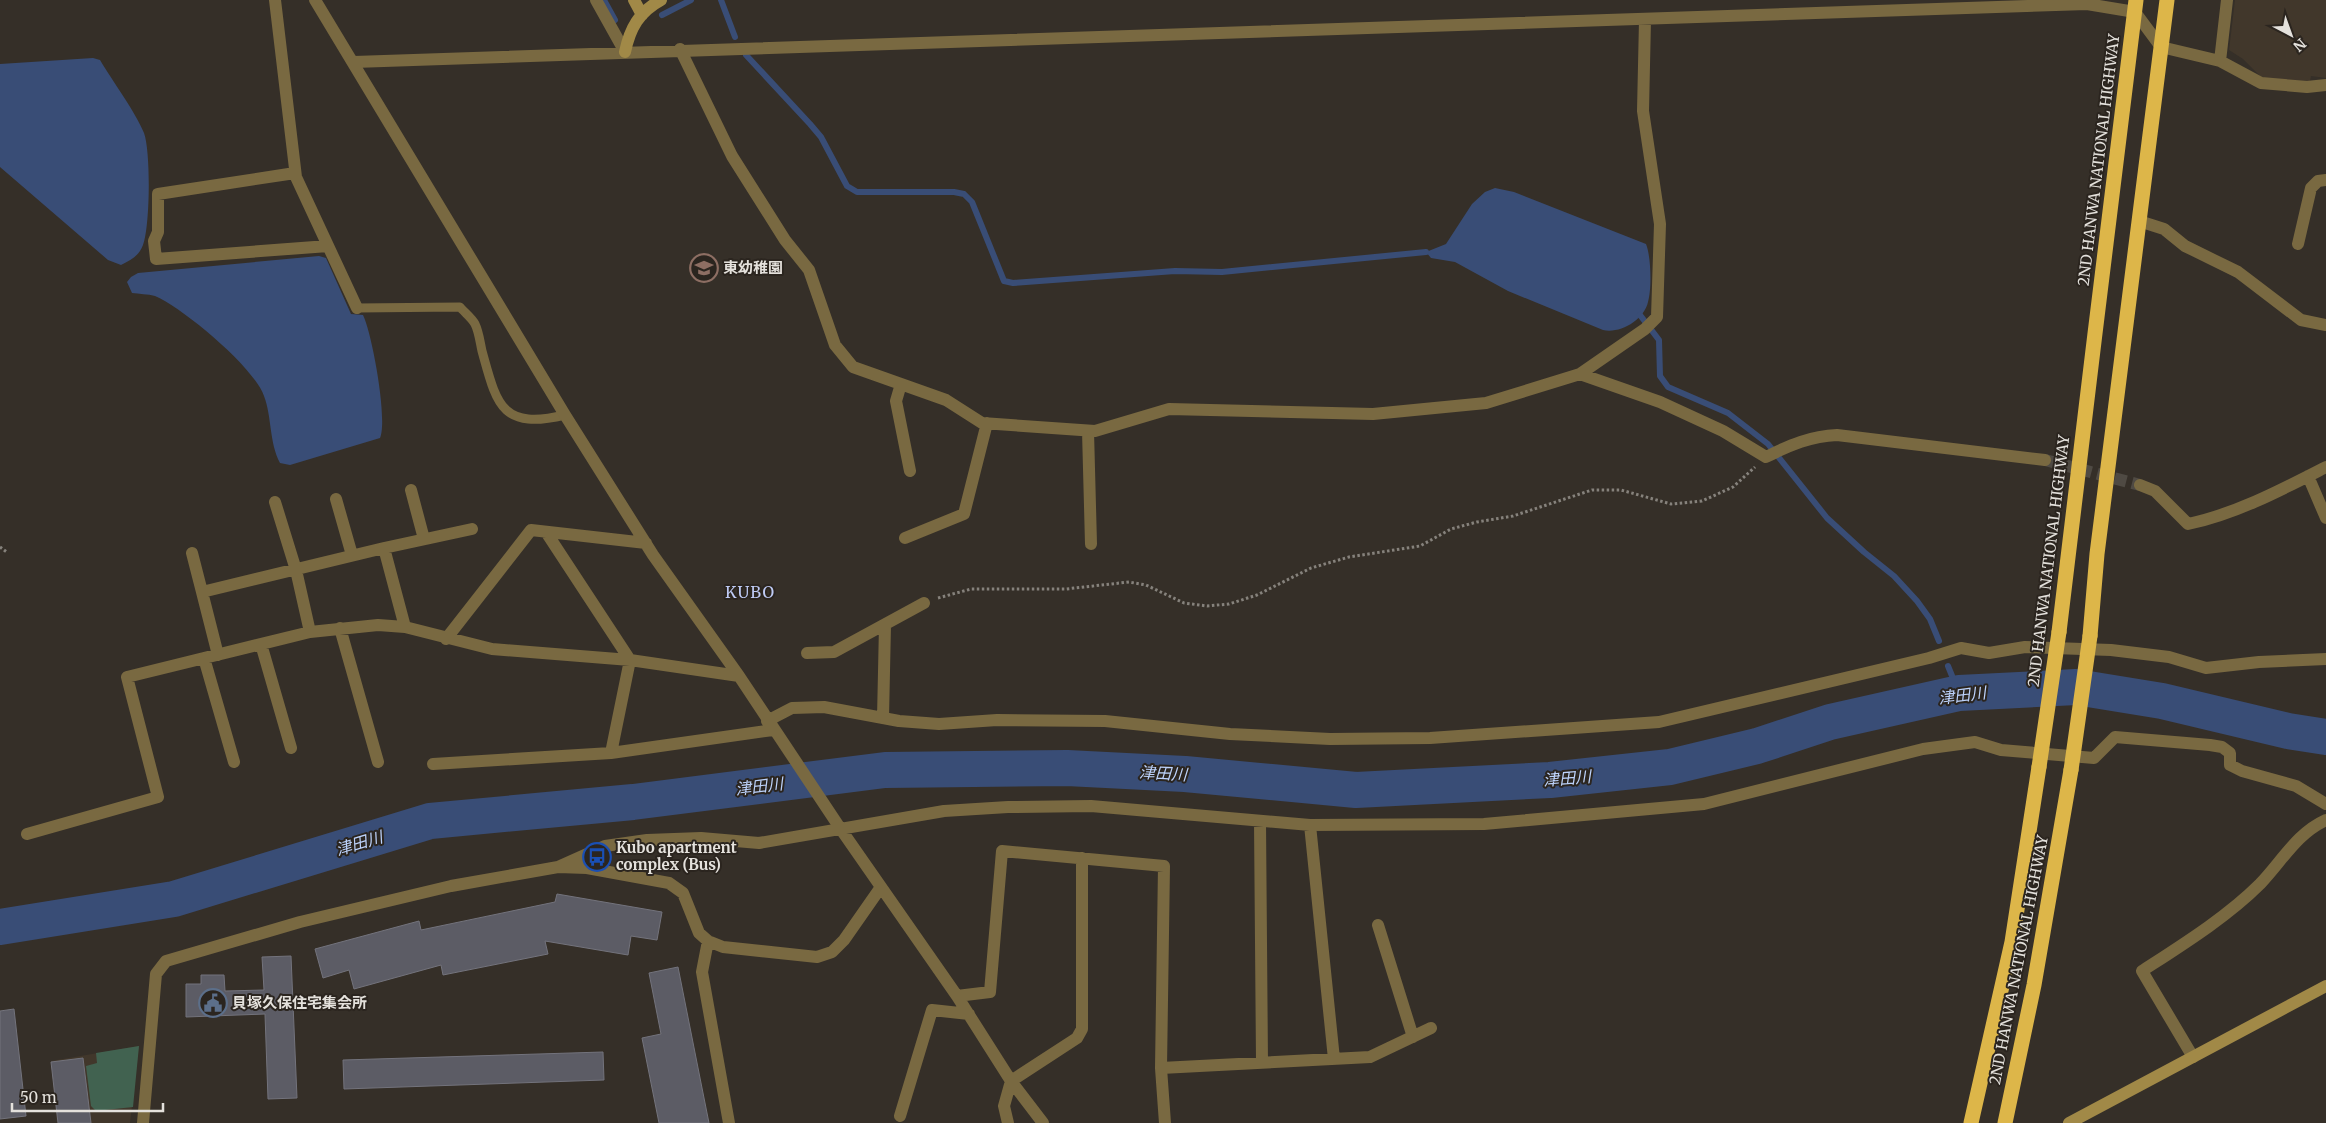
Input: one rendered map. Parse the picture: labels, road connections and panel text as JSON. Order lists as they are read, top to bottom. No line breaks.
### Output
{"streets":{"highway":["2ND HANWA NATIONAL HIGHWAY"]},"districts":["KUBO"],"water":["津田川"],"places":{"school or university":["東幼稚園"],"bus stop":["Kubo apartment complex (Bus)"],"public building":["貝塚久保住宅集会所"]},"scale_bar":"50 m","north":"bottom right"}
